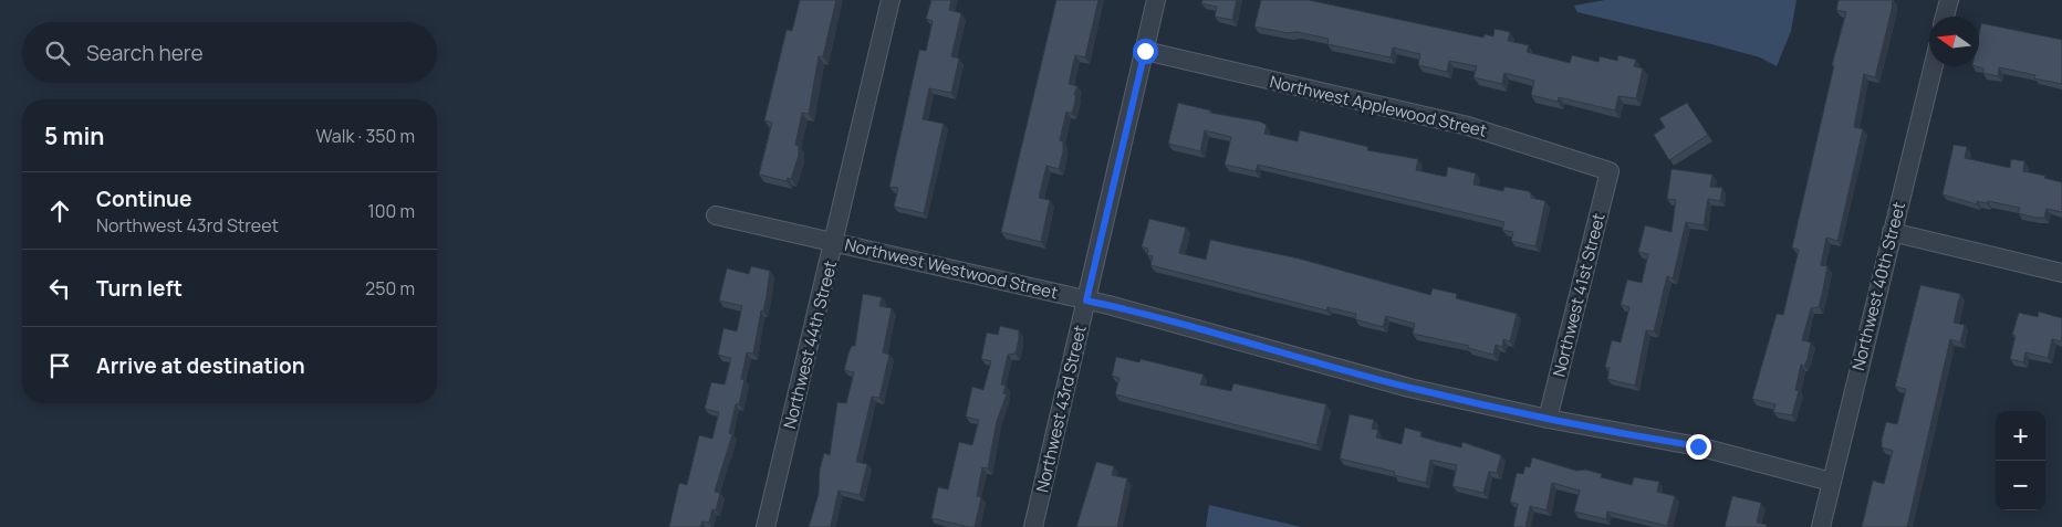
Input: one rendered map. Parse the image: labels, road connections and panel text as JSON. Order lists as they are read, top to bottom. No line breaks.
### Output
{"streets":{"street":["Northwest Applewood Street","Northwest Westwood Street","Northwest 40th Street","Northwest 41st Street","Northwest 44th Street","Northwest 43rd Street"]},"crossings":[["Northwest Applewood Street","Northwest 41st Street"],["Northwest Applewood Street","Northwest 43rd Street"],["Northwest Westwood Street","Northwest 40th Street"],["Northwest Westwood Street","Northwest 41st Street"],["Northwest Westwood Street","Northwest 44th Street"],["Northwest Westwood Street","Northwest 43rd Street"]],"north":"left","page":{"search":"Search here","heading":["5 min","Walk · 350 m"],"list":[["Continue","Northwest 43rd Street","100 m"],["Turn left","250 m"],"Arrive at destination"],"map_buttons":["+","−"]}}
